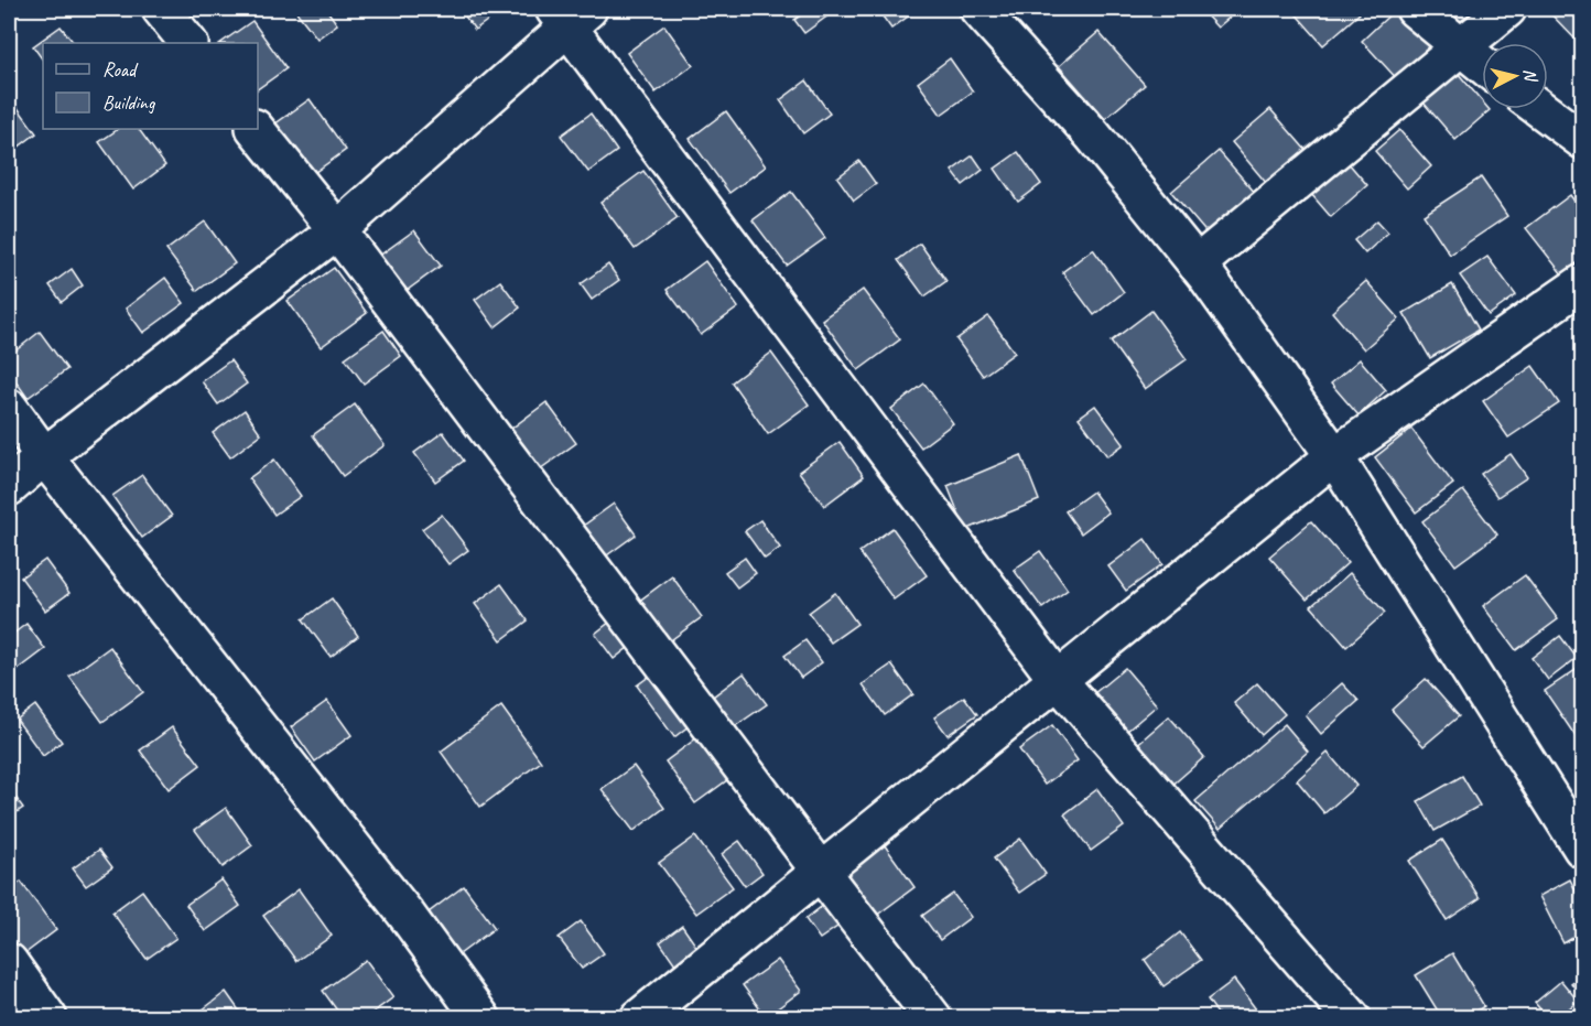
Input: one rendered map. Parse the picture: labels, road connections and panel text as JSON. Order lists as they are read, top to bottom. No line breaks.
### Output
{"legend":["Road","Building"],"north":"right"}
